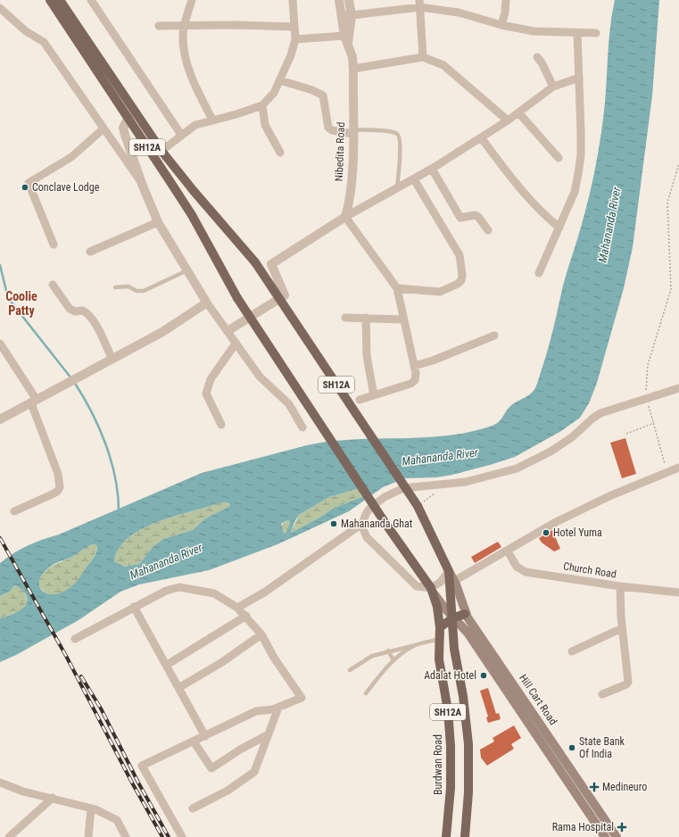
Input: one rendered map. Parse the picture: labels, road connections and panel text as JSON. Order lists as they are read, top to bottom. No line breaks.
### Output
{"streets":{"main road":["SH12A","Hill Cart Road","Burdwan Road"],"street":["Nibedita Road","Church Road"]},"crossings":[["SH12A","Hill Cart Road"],["Hill Cart Road","Burdwan Road"]],"districts":["Coolie Patty"],"water":["Mahananda River"],"places":{"other":["Conclave Lodge","Mahananda Ghat","Hotel Yuma","Adalat Hotel","State Bank Of India"],"health":["Medineuro","Rama Hospital"]}}
